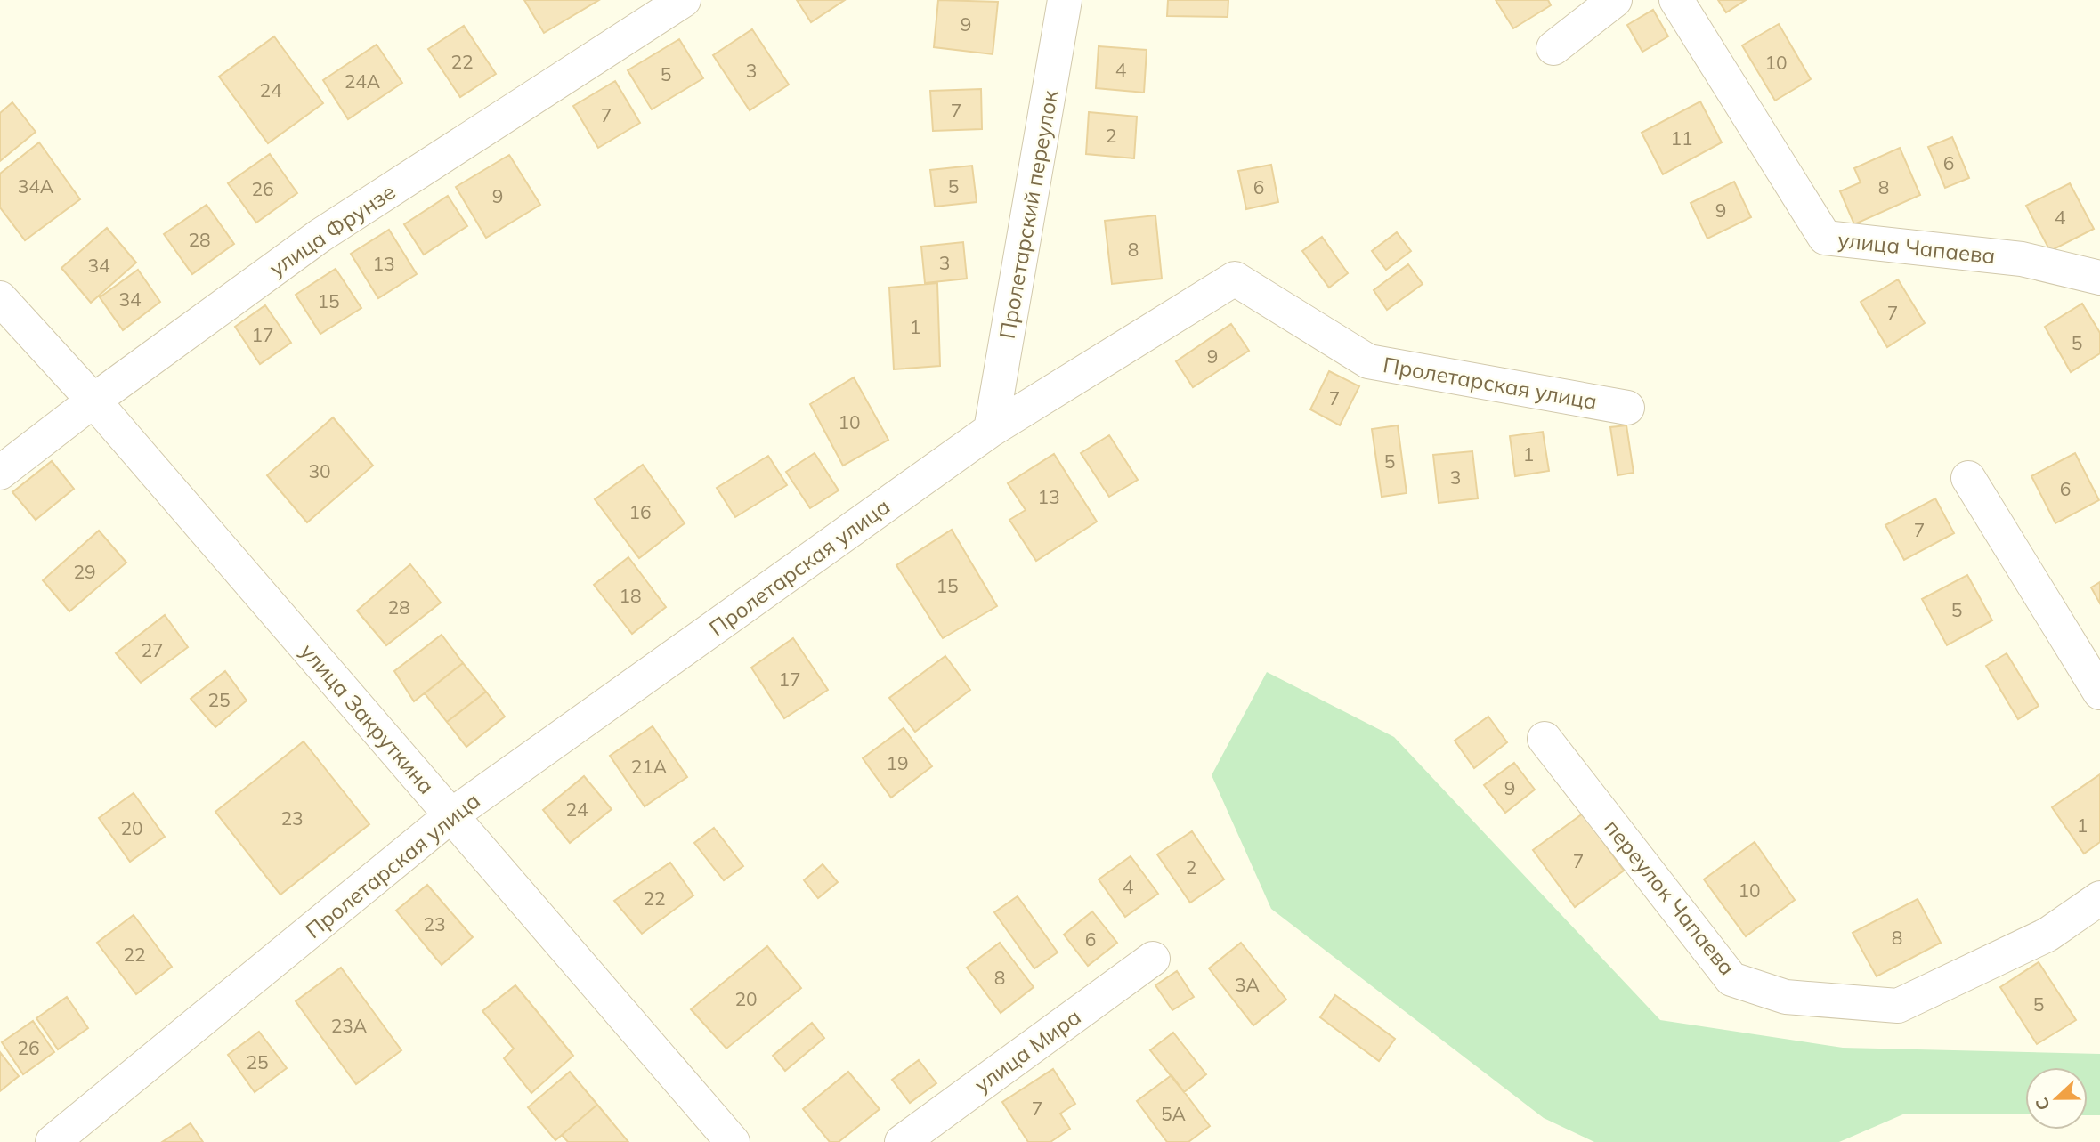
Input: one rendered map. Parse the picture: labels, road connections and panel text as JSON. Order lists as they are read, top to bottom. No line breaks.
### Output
{"streets":{"street":["Пролетарский переулок","улица Фрунзе","улица Чапаева","Пролетарская улица","улица Закруткина","переулок Чапаева","улица Мира"]},"crossings":[["Пролетарский переулок","Пролетарская улица"],["улица Фрунзе","улица Закруткина"],["Пролетарская улица","улица Закруткина"]],"house_numbers":["9","22","10","4","3","5","24А","24","7","7","2","11","6","34А","5","6","8","26","9","9","4","28","8","3","13","34","34","15","7","1","17","5","9","7","10","1","5","30","3","6","13","16","7","29","15","18","28","5","27","17","25","19","21А","9","24","23","1","20","7","2","4","10","22","23","8","6","22","8","3А","20","5","23А","26","25","7","5А"],"north":"left"}
